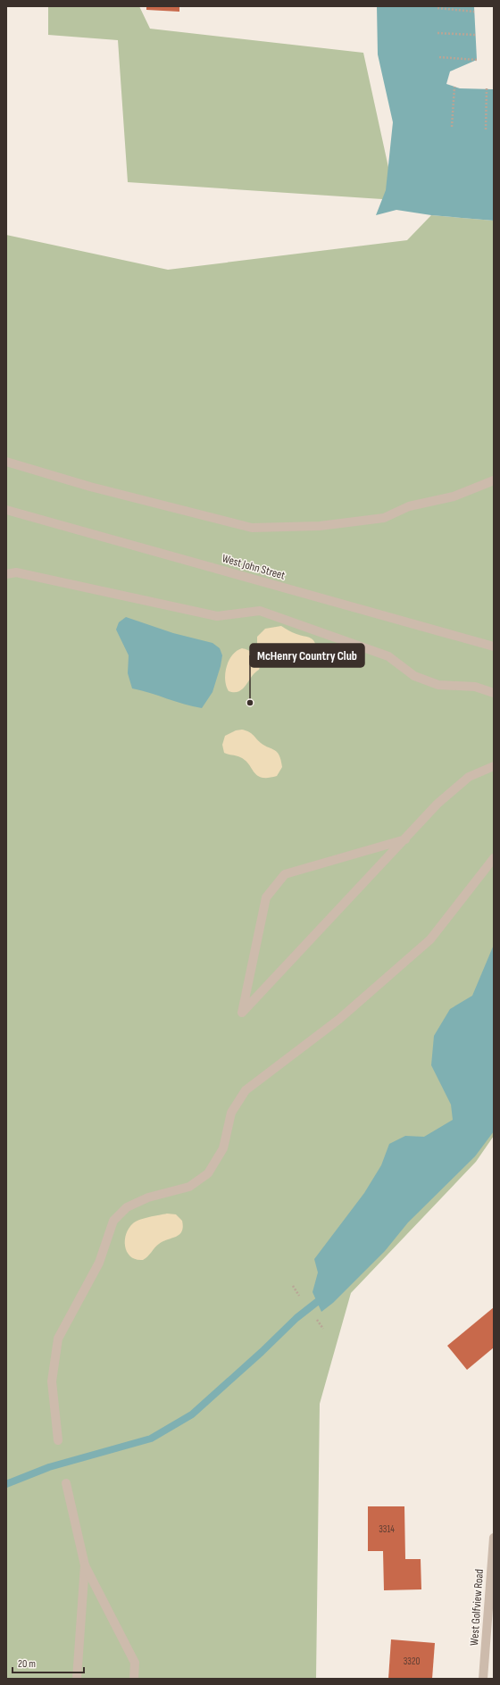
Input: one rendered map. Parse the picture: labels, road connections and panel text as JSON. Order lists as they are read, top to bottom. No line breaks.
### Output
{"streets":{"street":["West John Street","West Golfview Road"]},"places":["McHenry Country Club"],"house_numbers":["3314","3320"],"scale_bar":"20 m"}
